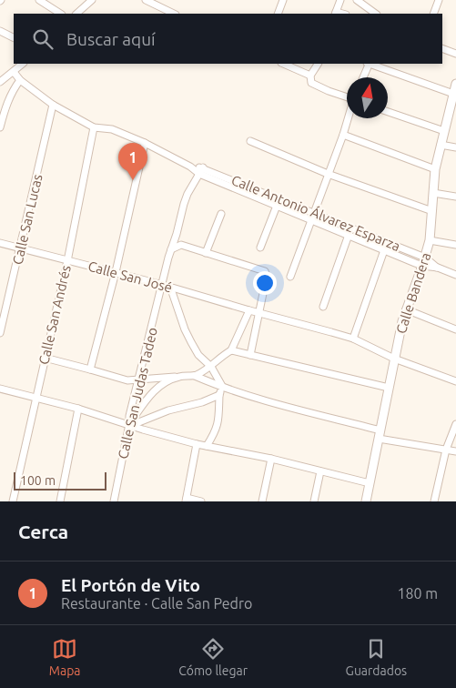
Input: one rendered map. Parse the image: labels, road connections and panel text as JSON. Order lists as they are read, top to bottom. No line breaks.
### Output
{"streets":{"street":["Calle Antonio Álvarez Esparza","Calle San Lucas","Calle San José","Calle Bandera","Calle San Andrés","Calle San Judas Tadeo"]},"crossings":[["Calle Antonio Álvarez Esparza","Calle Bandera"],["Calle Antonio Álvarez Esparza","Calle San Andrés"],["Calle Antonio Álvarez Esparza","Calle San Judas Tadeo"],["Calle San Lucas","Calle San José"],["Calle San José","Calle Bandera"],["Calle San José","Calle San Andrés"],["Calle San José","Calle San Judas Tadeo"]],"scale_bar":"100 m","north":"top","page":{"search":"Buscar aquí","pins":"1","scale":"100 m","heading":"Cerca","list":[{"mark":"1","name":"El Portón de Vito","note":"Restaurante · Calle San Pedro","value":"180 m"}],"nav":["Mapa","Cómo llegar","Guardados"]}}
